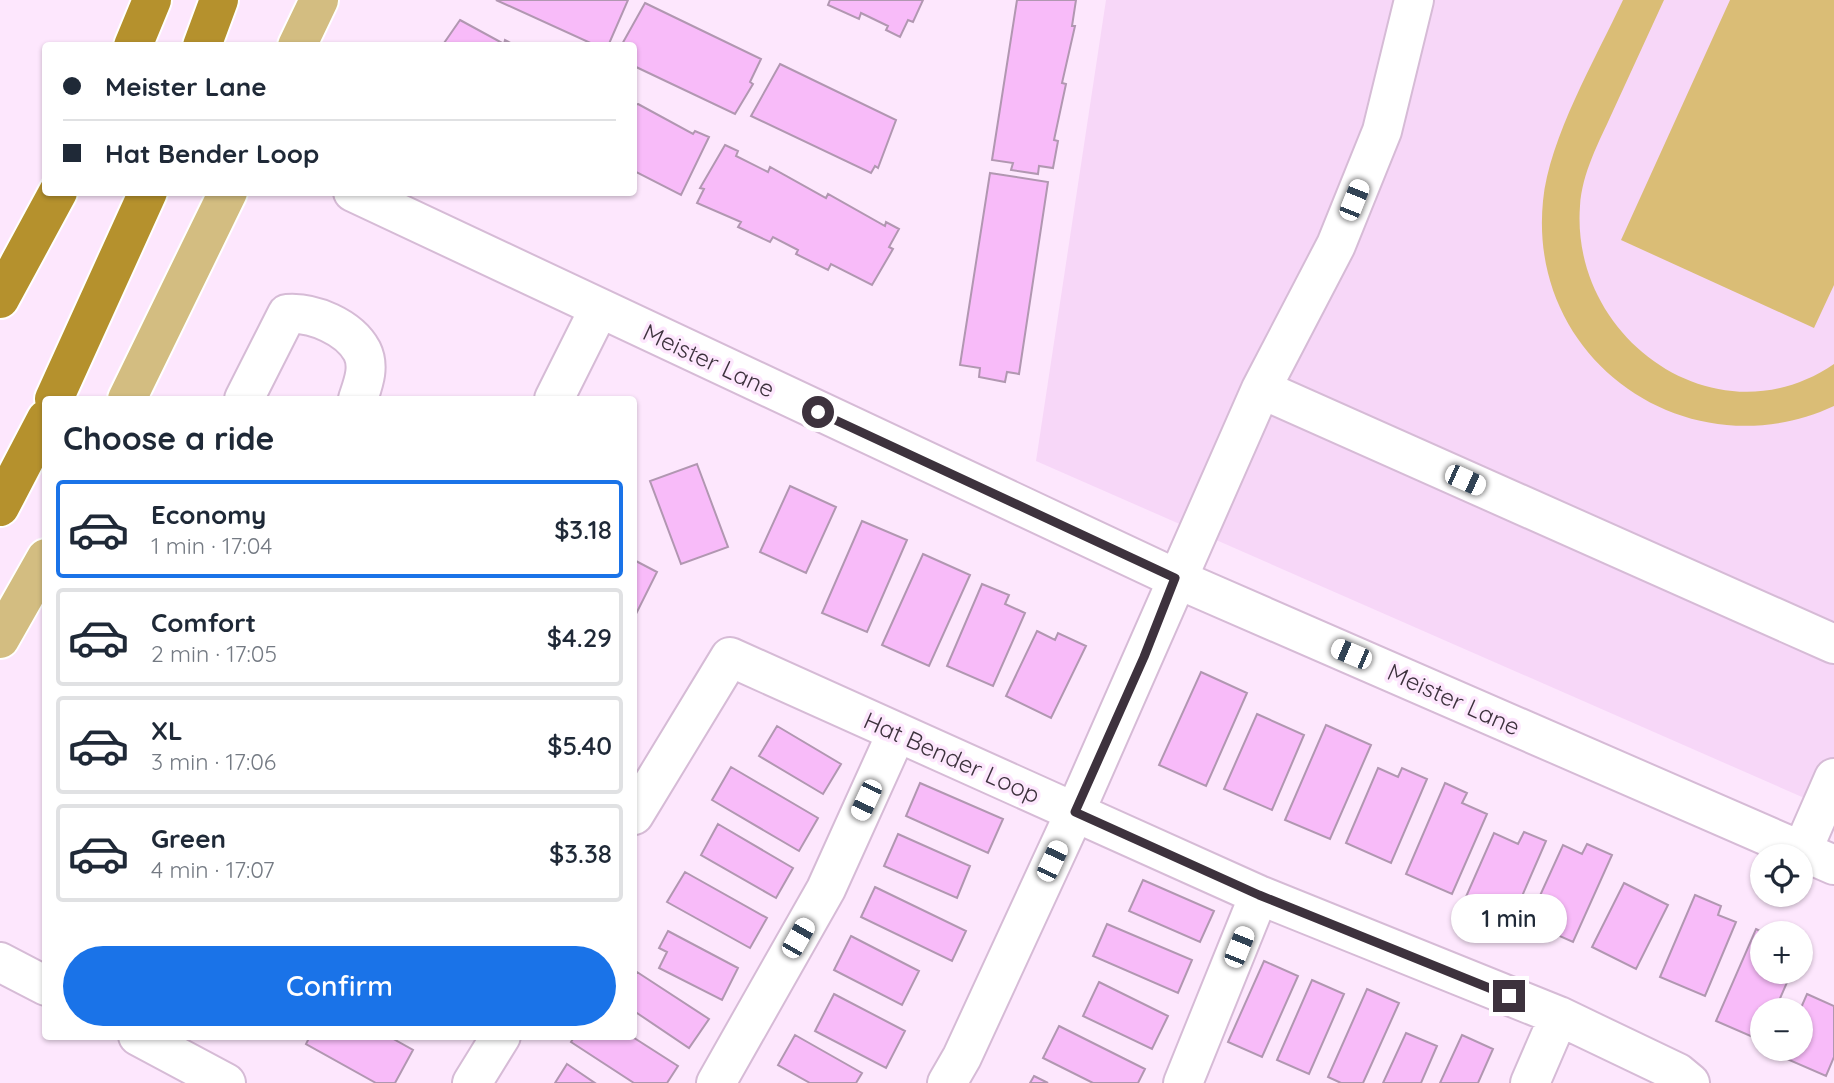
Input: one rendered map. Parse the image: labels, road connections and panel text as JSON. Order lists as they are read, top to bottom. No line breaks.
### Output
{"streets":{"street":["Meister Lane","Hat Bender Loop"]},"page":{"banner":["Meister Lane","Hat Bender Loop"],"heading":"Choose a ride","list":[{"name":"Economy","note":"1 min · 17:04","value":"$3.18"},{"name":"Comfort","note":"2 min · 17:05","value":"$4.29"},{"name":"XL","note":"3 min · 17:06","value":"$5.40"},{"name":"Green","note":"4 min · 17:07","value":"$3.38"}],"map_buttons":["+","−"],"bubble":"1 min","buttons":"Confirm"}}
